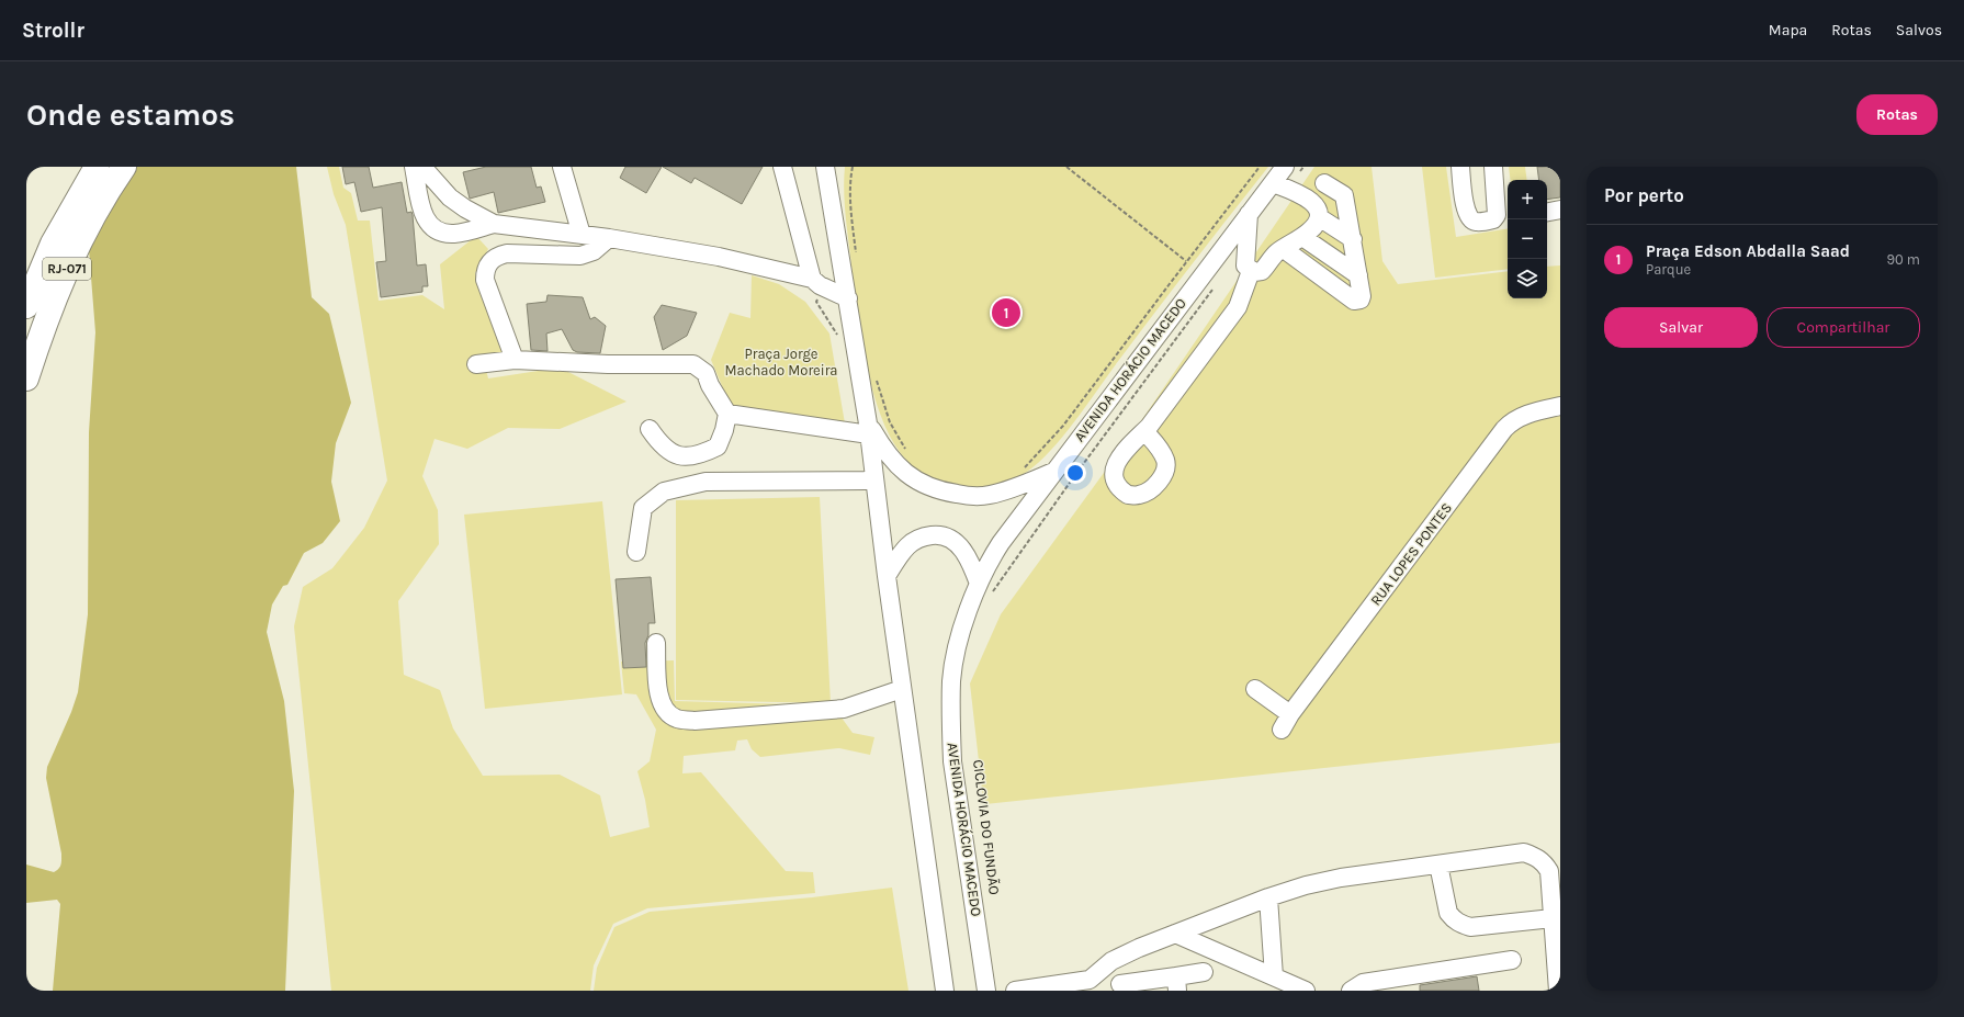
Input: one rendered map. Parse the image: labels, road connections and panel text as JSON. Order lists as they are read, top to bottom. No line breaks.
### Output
{"streets":{"highway":["RJ-071"],"street":["AVENIDA HORÁCIO MACEDO","RUA LOPES PONTES"]},"parks":["Praça Jorge Machado Moreira"],"page":{"header":"Strollr","nav":["Mapa","Rotas","Salvos"],"buttons":["Rotas",["Salvar","Compartilhar"]],"title":"Onde estamos","heading":"Por perto","map_buttons":["+","−"],"list":[{"mark":"1","name":"Praça Edson Abdalla Saad","note":"Parque","value":"90 m"}],"pins":"1"}}
